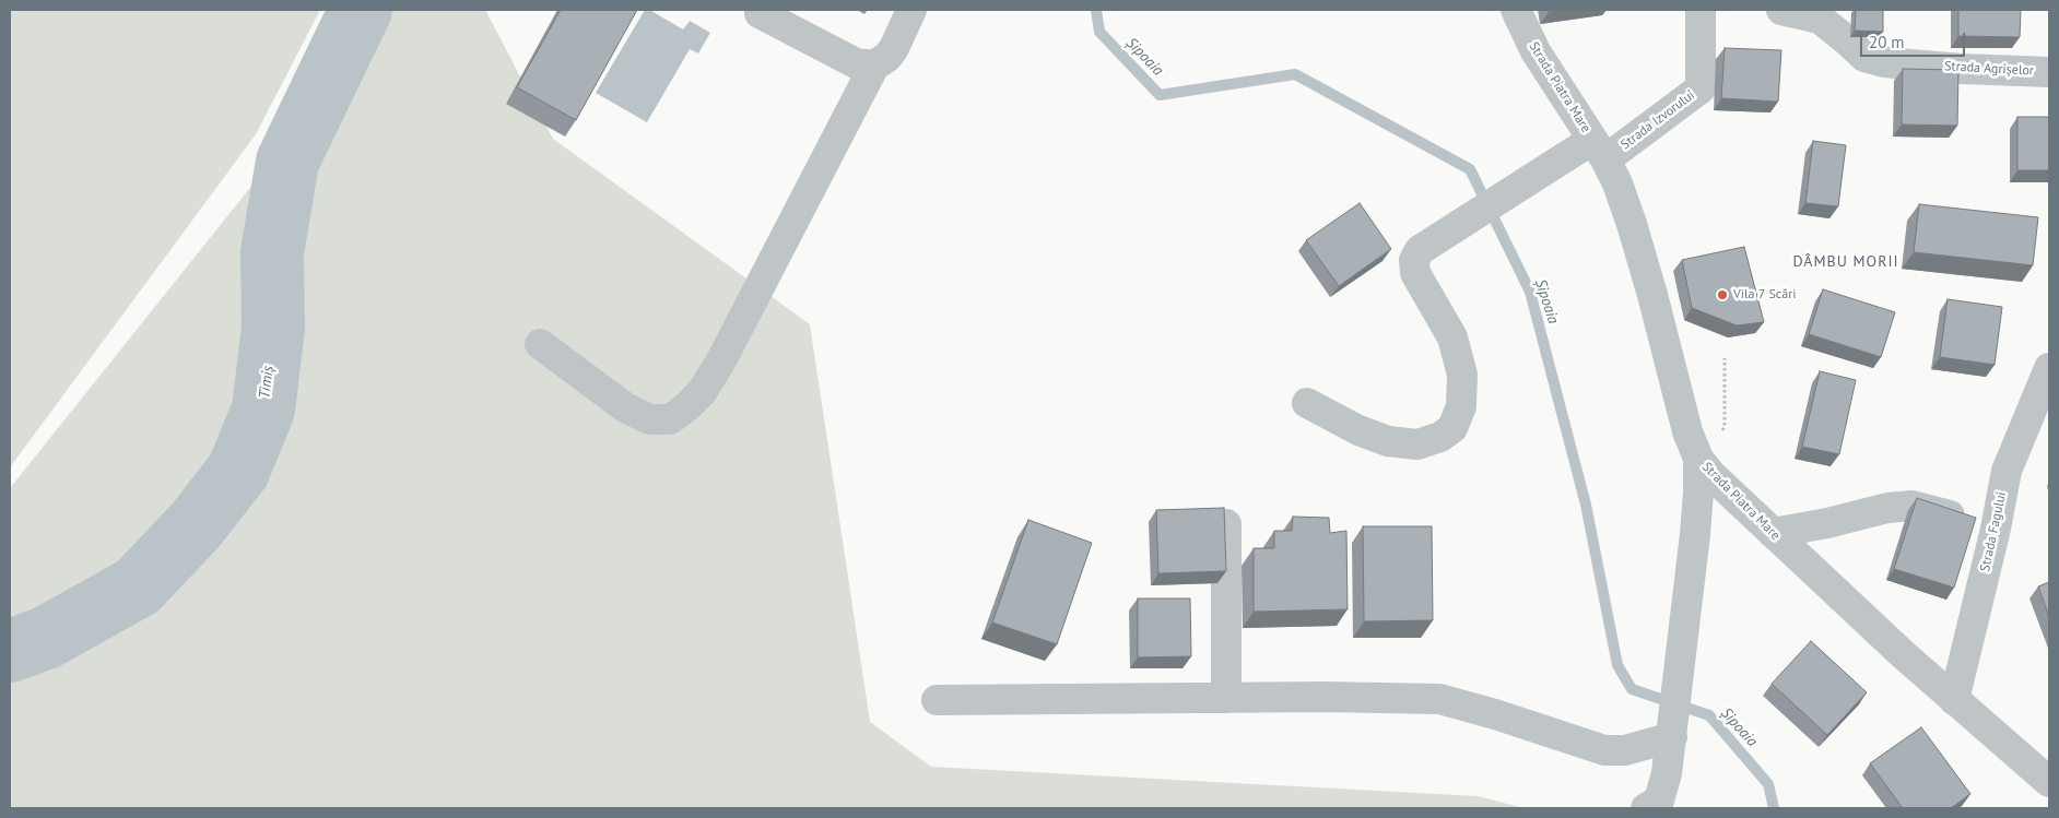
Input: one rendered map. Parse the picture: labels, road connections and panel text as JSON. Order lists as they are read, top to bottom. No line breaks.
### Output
{"streets":{"street":["Strada Agrișelor","Strada Piatra Mare","Strada Izvorului","Strada Fagului"]},"crossings":[["Strada Piatra Mare","Strada Izvorului"],["Strada Piatra Mare","Strada Fagului"]],"districts":["DÂMBU MORII"],"water":["Șipoaia","Timiș"],"places":["Vila 7 Scări"],"scale_bar":"20 m"}
